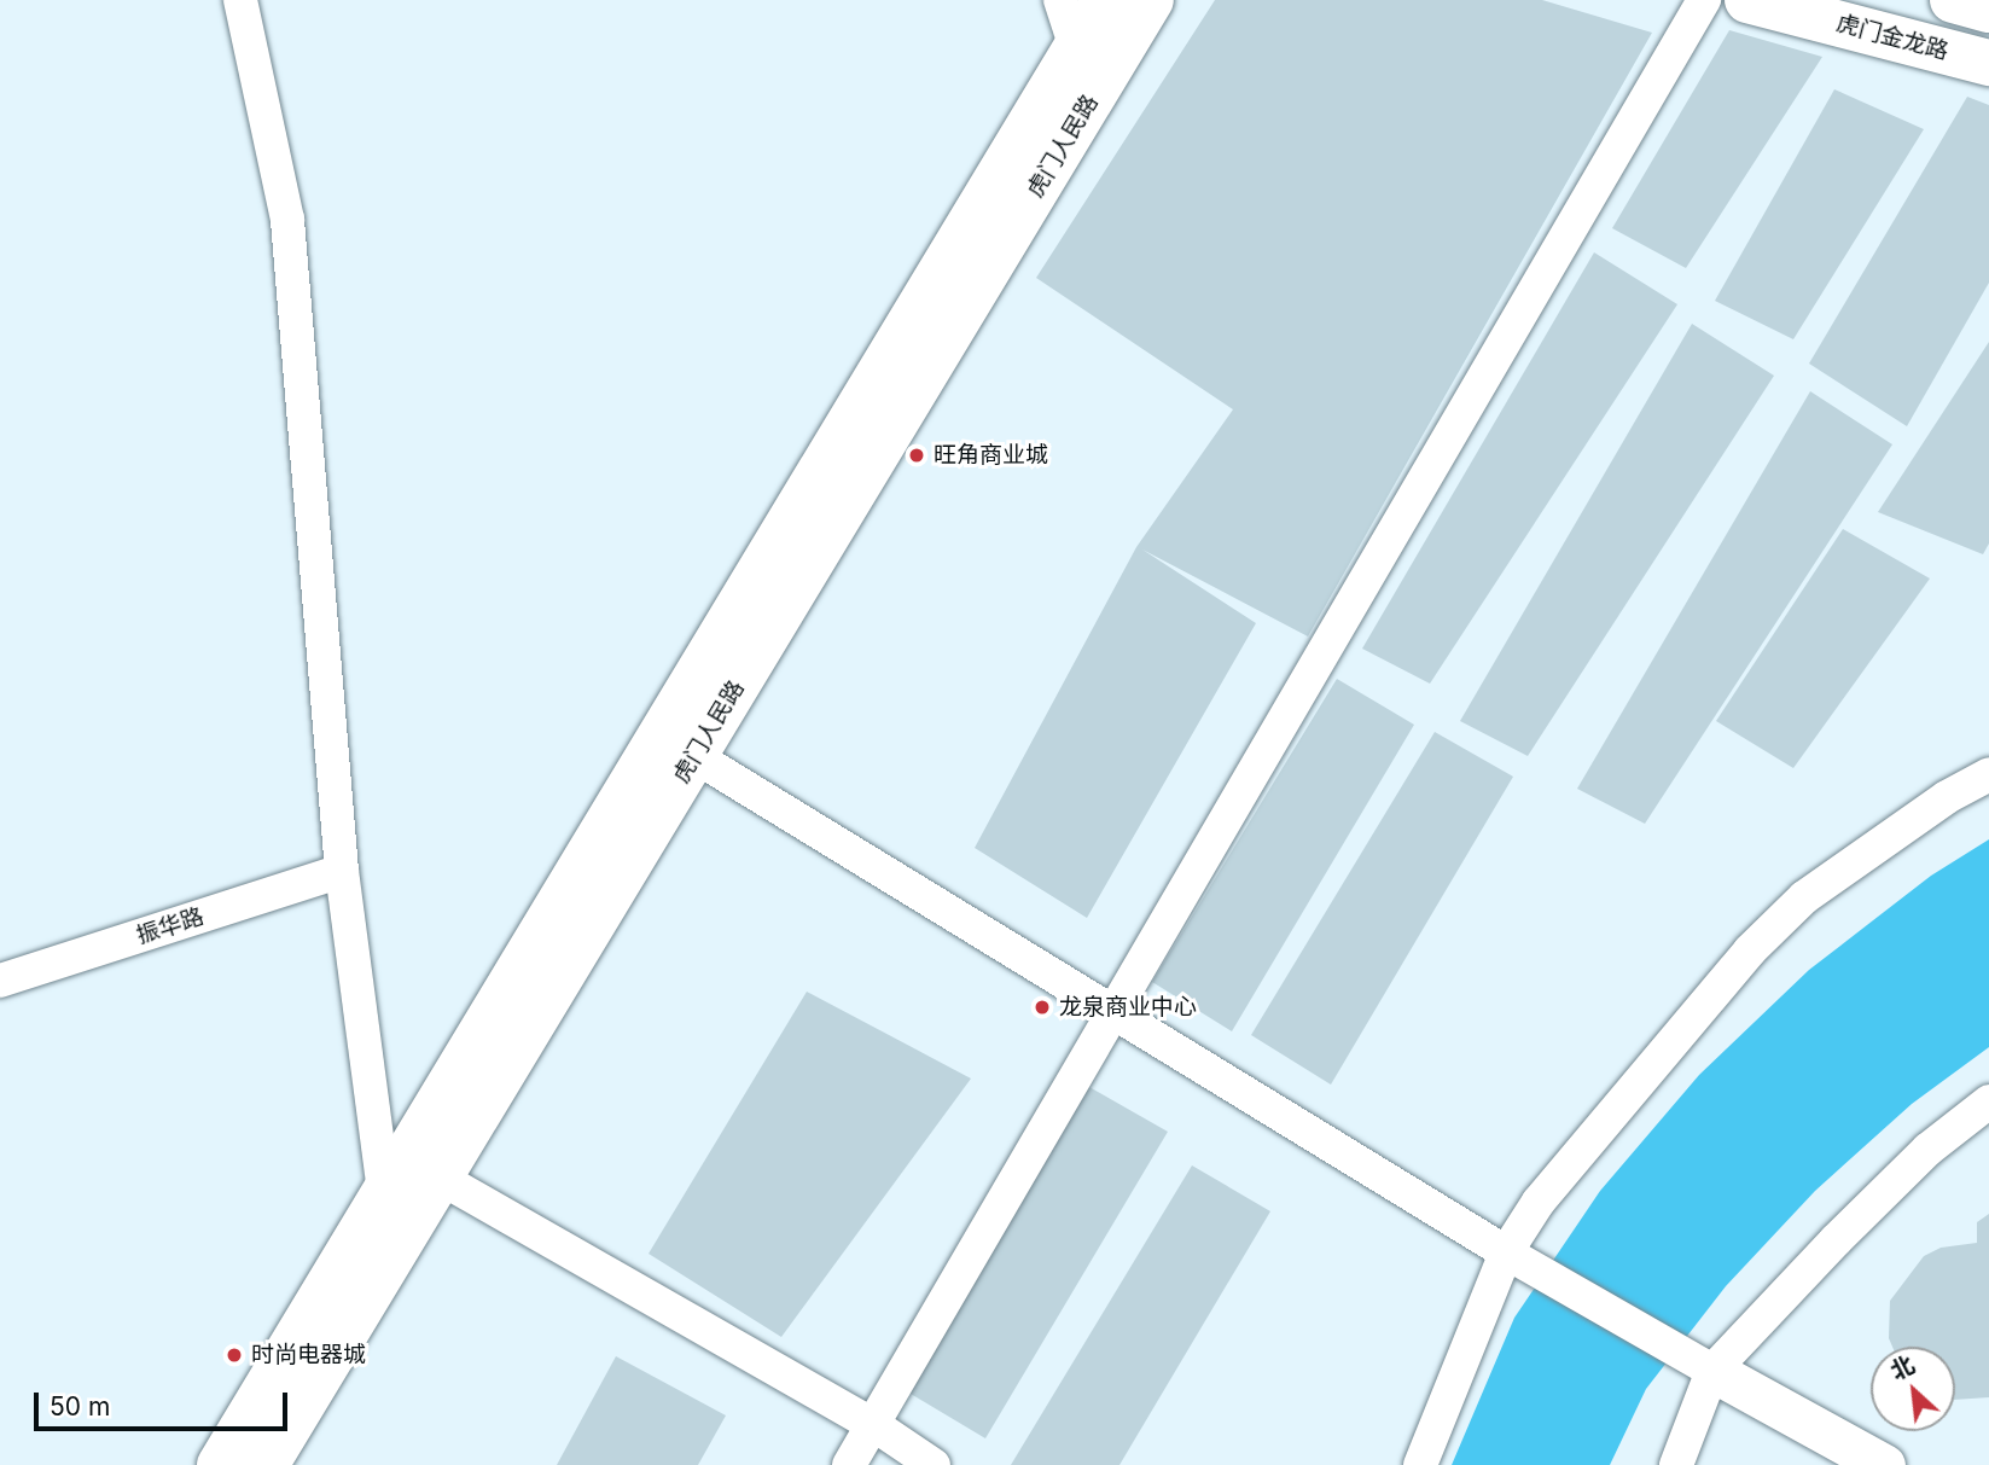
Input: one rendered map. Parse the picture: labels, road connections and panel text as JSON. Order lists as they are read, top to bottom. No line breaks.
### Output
{"streets":{"main road":["虎门金龙路","虎门人民路"],"street":["振华路"]},"places":["旺角商业城","龙泉商业中心","时尚电器城"],"scale_bar":"50 m","north":"top left"}
